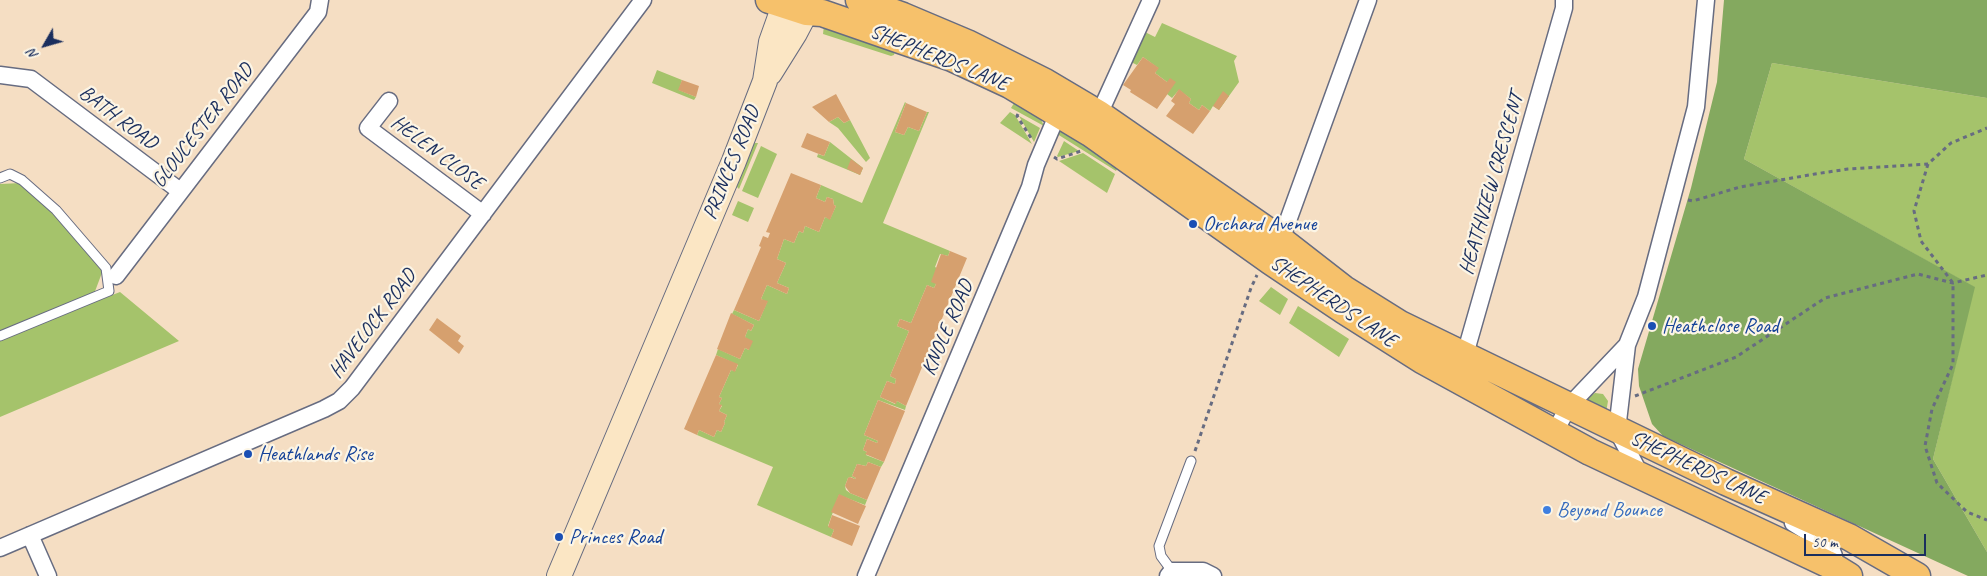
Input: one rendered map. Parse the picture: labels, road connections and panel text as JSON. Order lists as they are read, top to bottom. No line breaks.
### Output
{"streets":{"main road":["SHEPHERDS LANE","PRINCES ROAD"],"street":["BATH ROAD","GLOUCESTER ROAD","HELEN CLOSE","HEATHVIEW CRESCENT","HAVELOCK ROAD","KNOLE ROAD"]},"crossings":[["SHEPHERDS LANE","PRINCES ROAD"],["SHEPHERDS LANE","HEATHVIEW CRESCENT"],["SHEPHERDS LANE","KNOLE ROAD"],["BATH ROAD","GLOUCESTER ROAD"],["HELEN CLOSE","HAVELOCK ROAD"]],"places":["Orchard Avenue","Heathclose Road","Heathlands Rise","Beyond Bounce","Princes Road"],"scale_bar":"50 m","north":"bottom left"}
